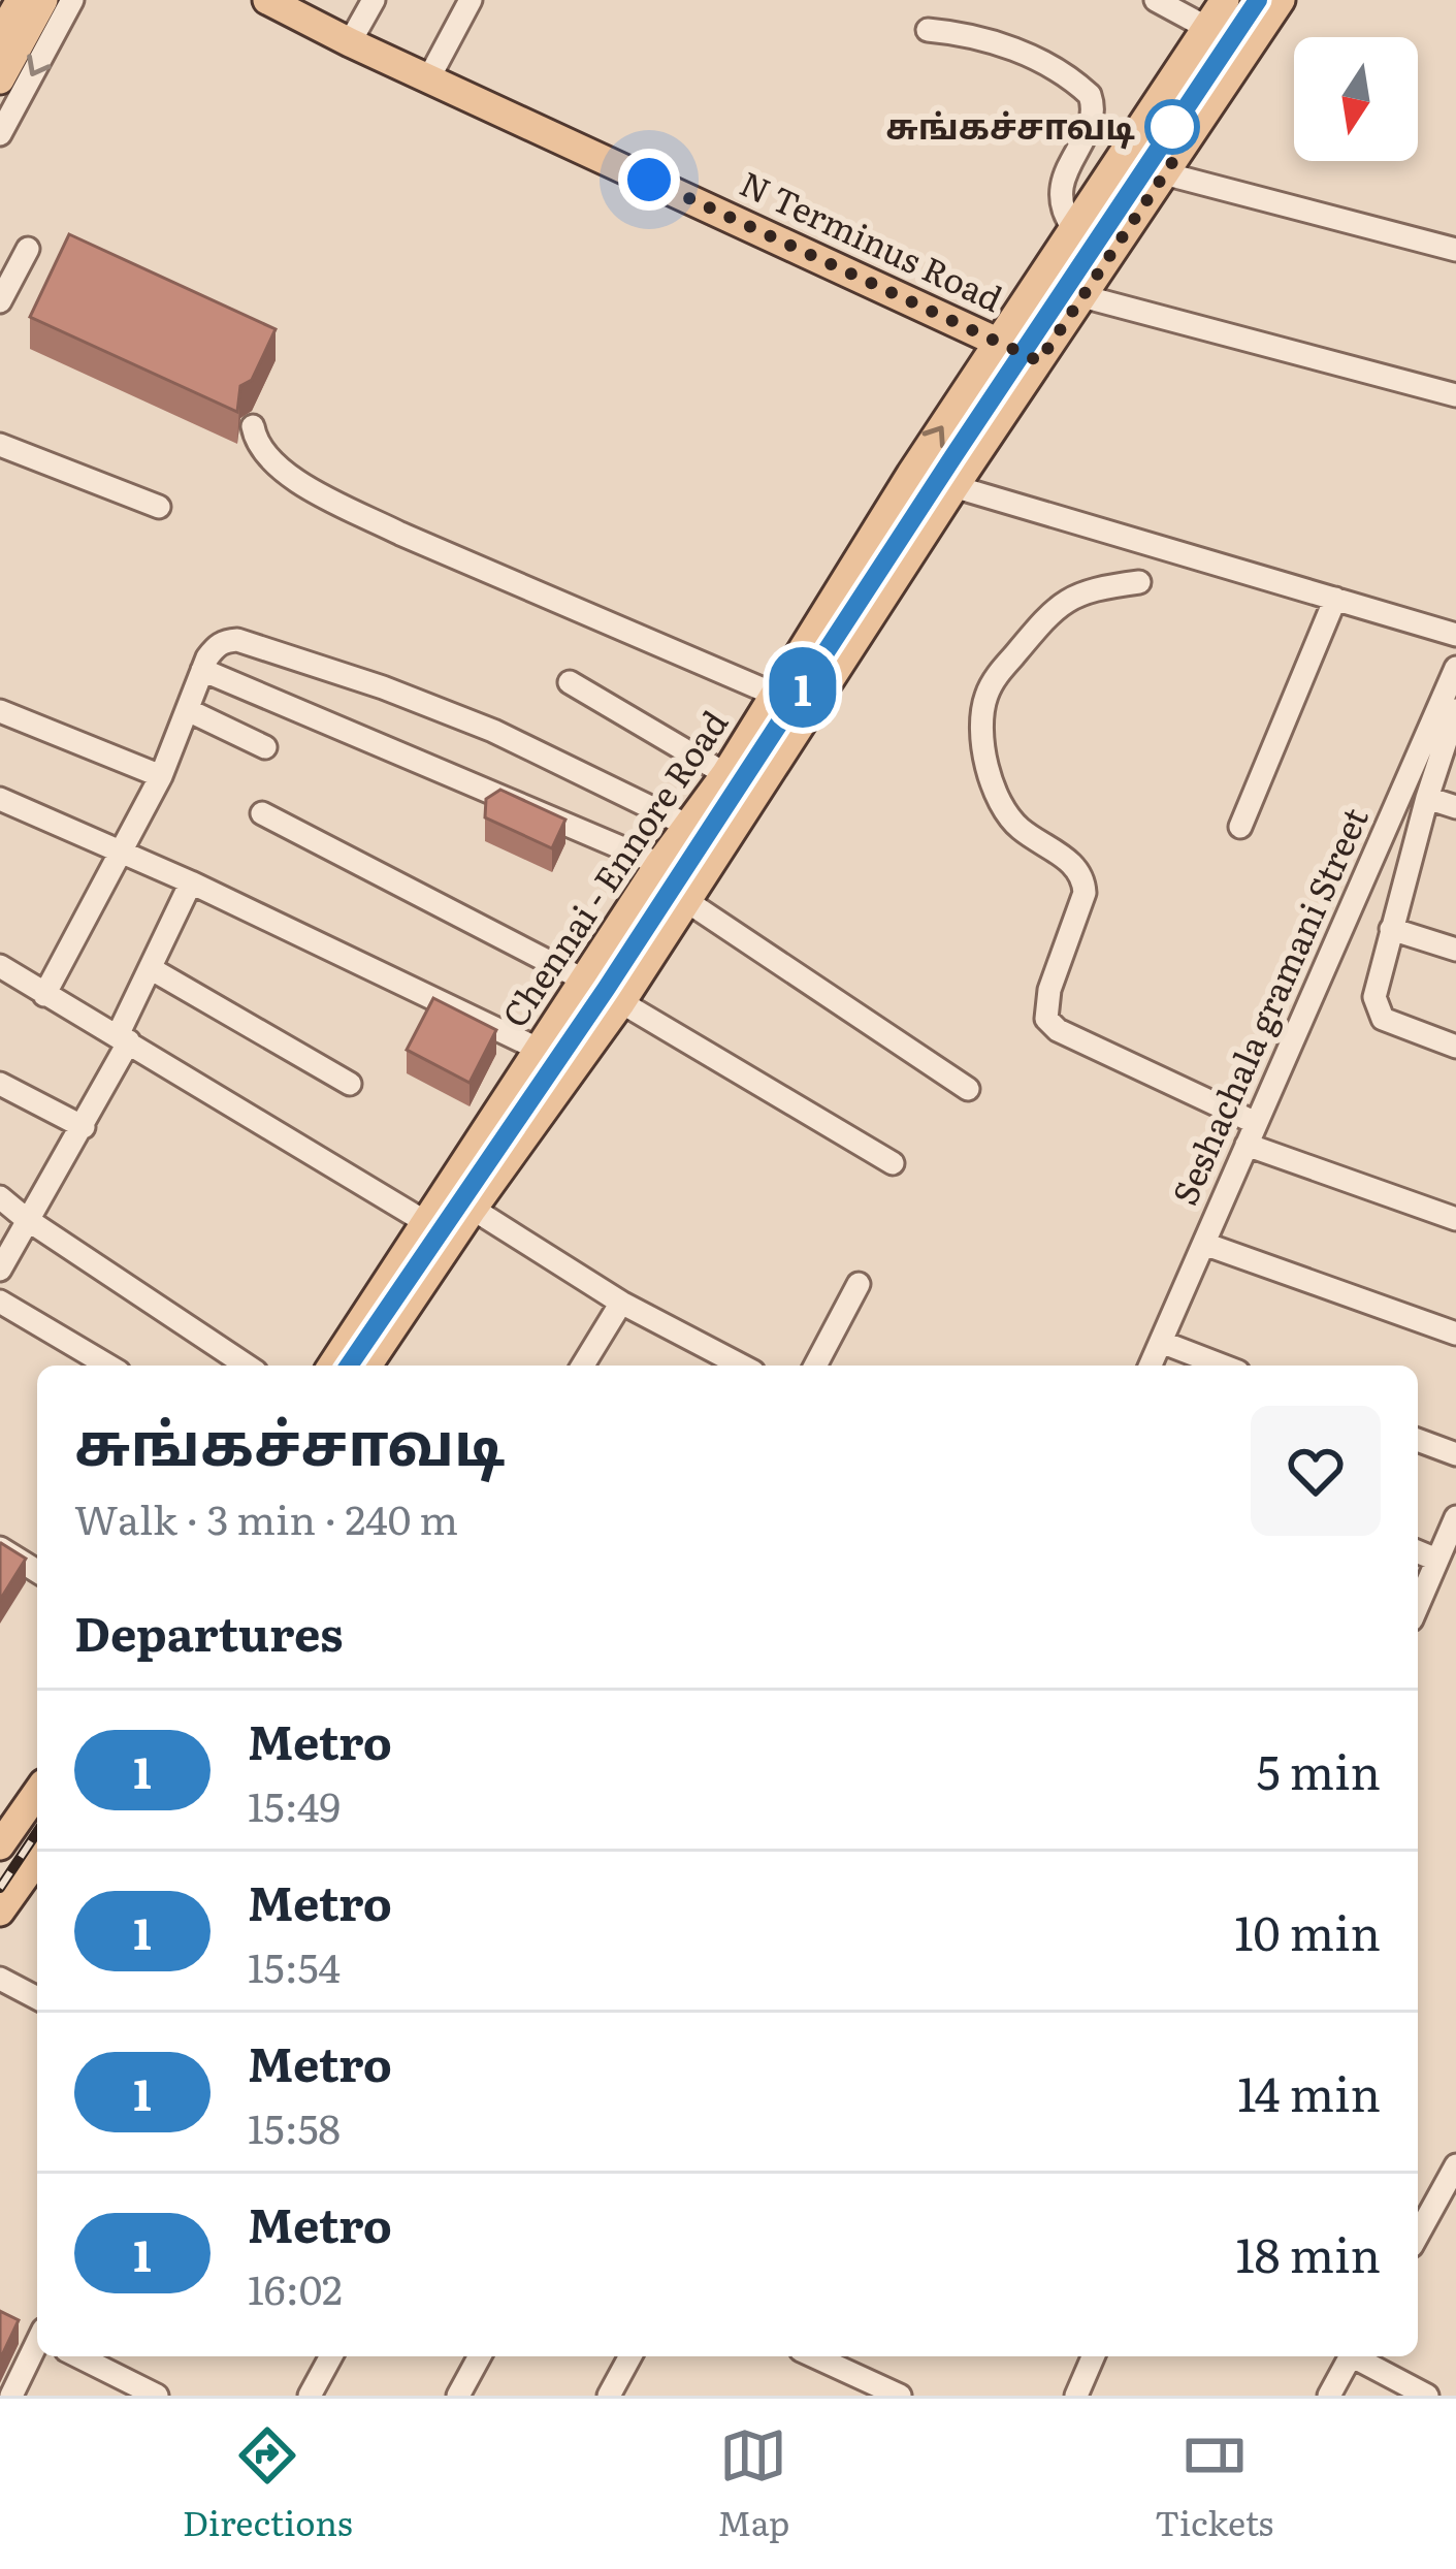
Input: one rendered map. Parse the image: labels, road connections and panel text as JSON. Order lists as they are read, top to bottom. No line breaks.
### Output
{"streets":{"main road":["N Terminus Road","Chennai - Ennore Road"],"street":["Seshachala gramani Street"]},"crossings":[["N Terminus Road","Chennai - Ennore Road"]],"places":["சுங்கச்சாவடி"],"lines":["metro line 1"],"north":"bottom","page":{"on_map":"1","heading":[["சுங்கச்சாவடி","Walk · 3 min · 240 m"],"Departures"],"list":[{"mark":"1","name":"Metro","note":"15:49","value":"5 min"},{"mark":"1","name":"Metro","note":"15:54","value":"10 min"},{"mark":"1","name":"Metro","note":"15:58","value":"14 min"},{"mark":"1","name":"Metro","note":"16:02","value":"18 min"}],"tabs":["Directions","Map","Tickets"]}}
